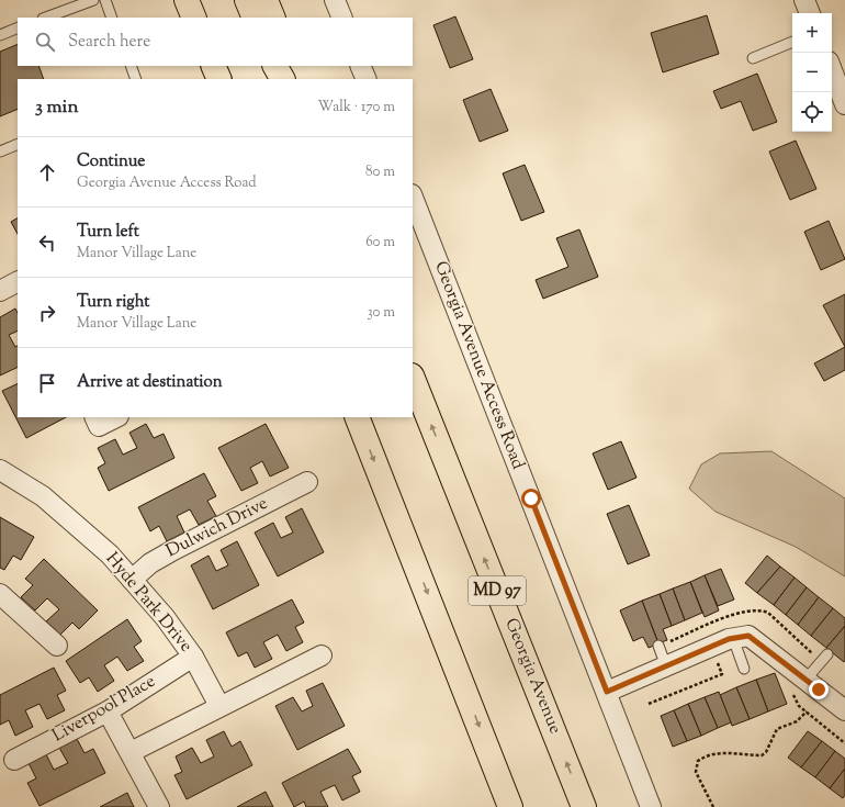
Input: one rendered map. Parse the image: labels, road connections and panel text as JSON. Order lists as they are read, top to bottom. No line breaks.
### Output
{"streets":{"main road":["MD 97","Georgia Avenue"],"street":["Georgia Avenue Access Road","Dulwich Drive","Hyde Park Drive","Liverpool Place"]},"crossings":[["Dulwich Drive","Hyde Park Drive"],["Hyde Park Drive","Liverpool Place"]],"page":{"map_buttons":["+","−"],"search":"Search here","heading":["3 min","Walk · 170 m"],"list":[["Continue","Georgia Avenue Access Road","80 m"],["Turn left","Manor Village Lane","60 m"],["Turn right","Manor Village Lane","30 m"],"Arrive at destination"]}}
